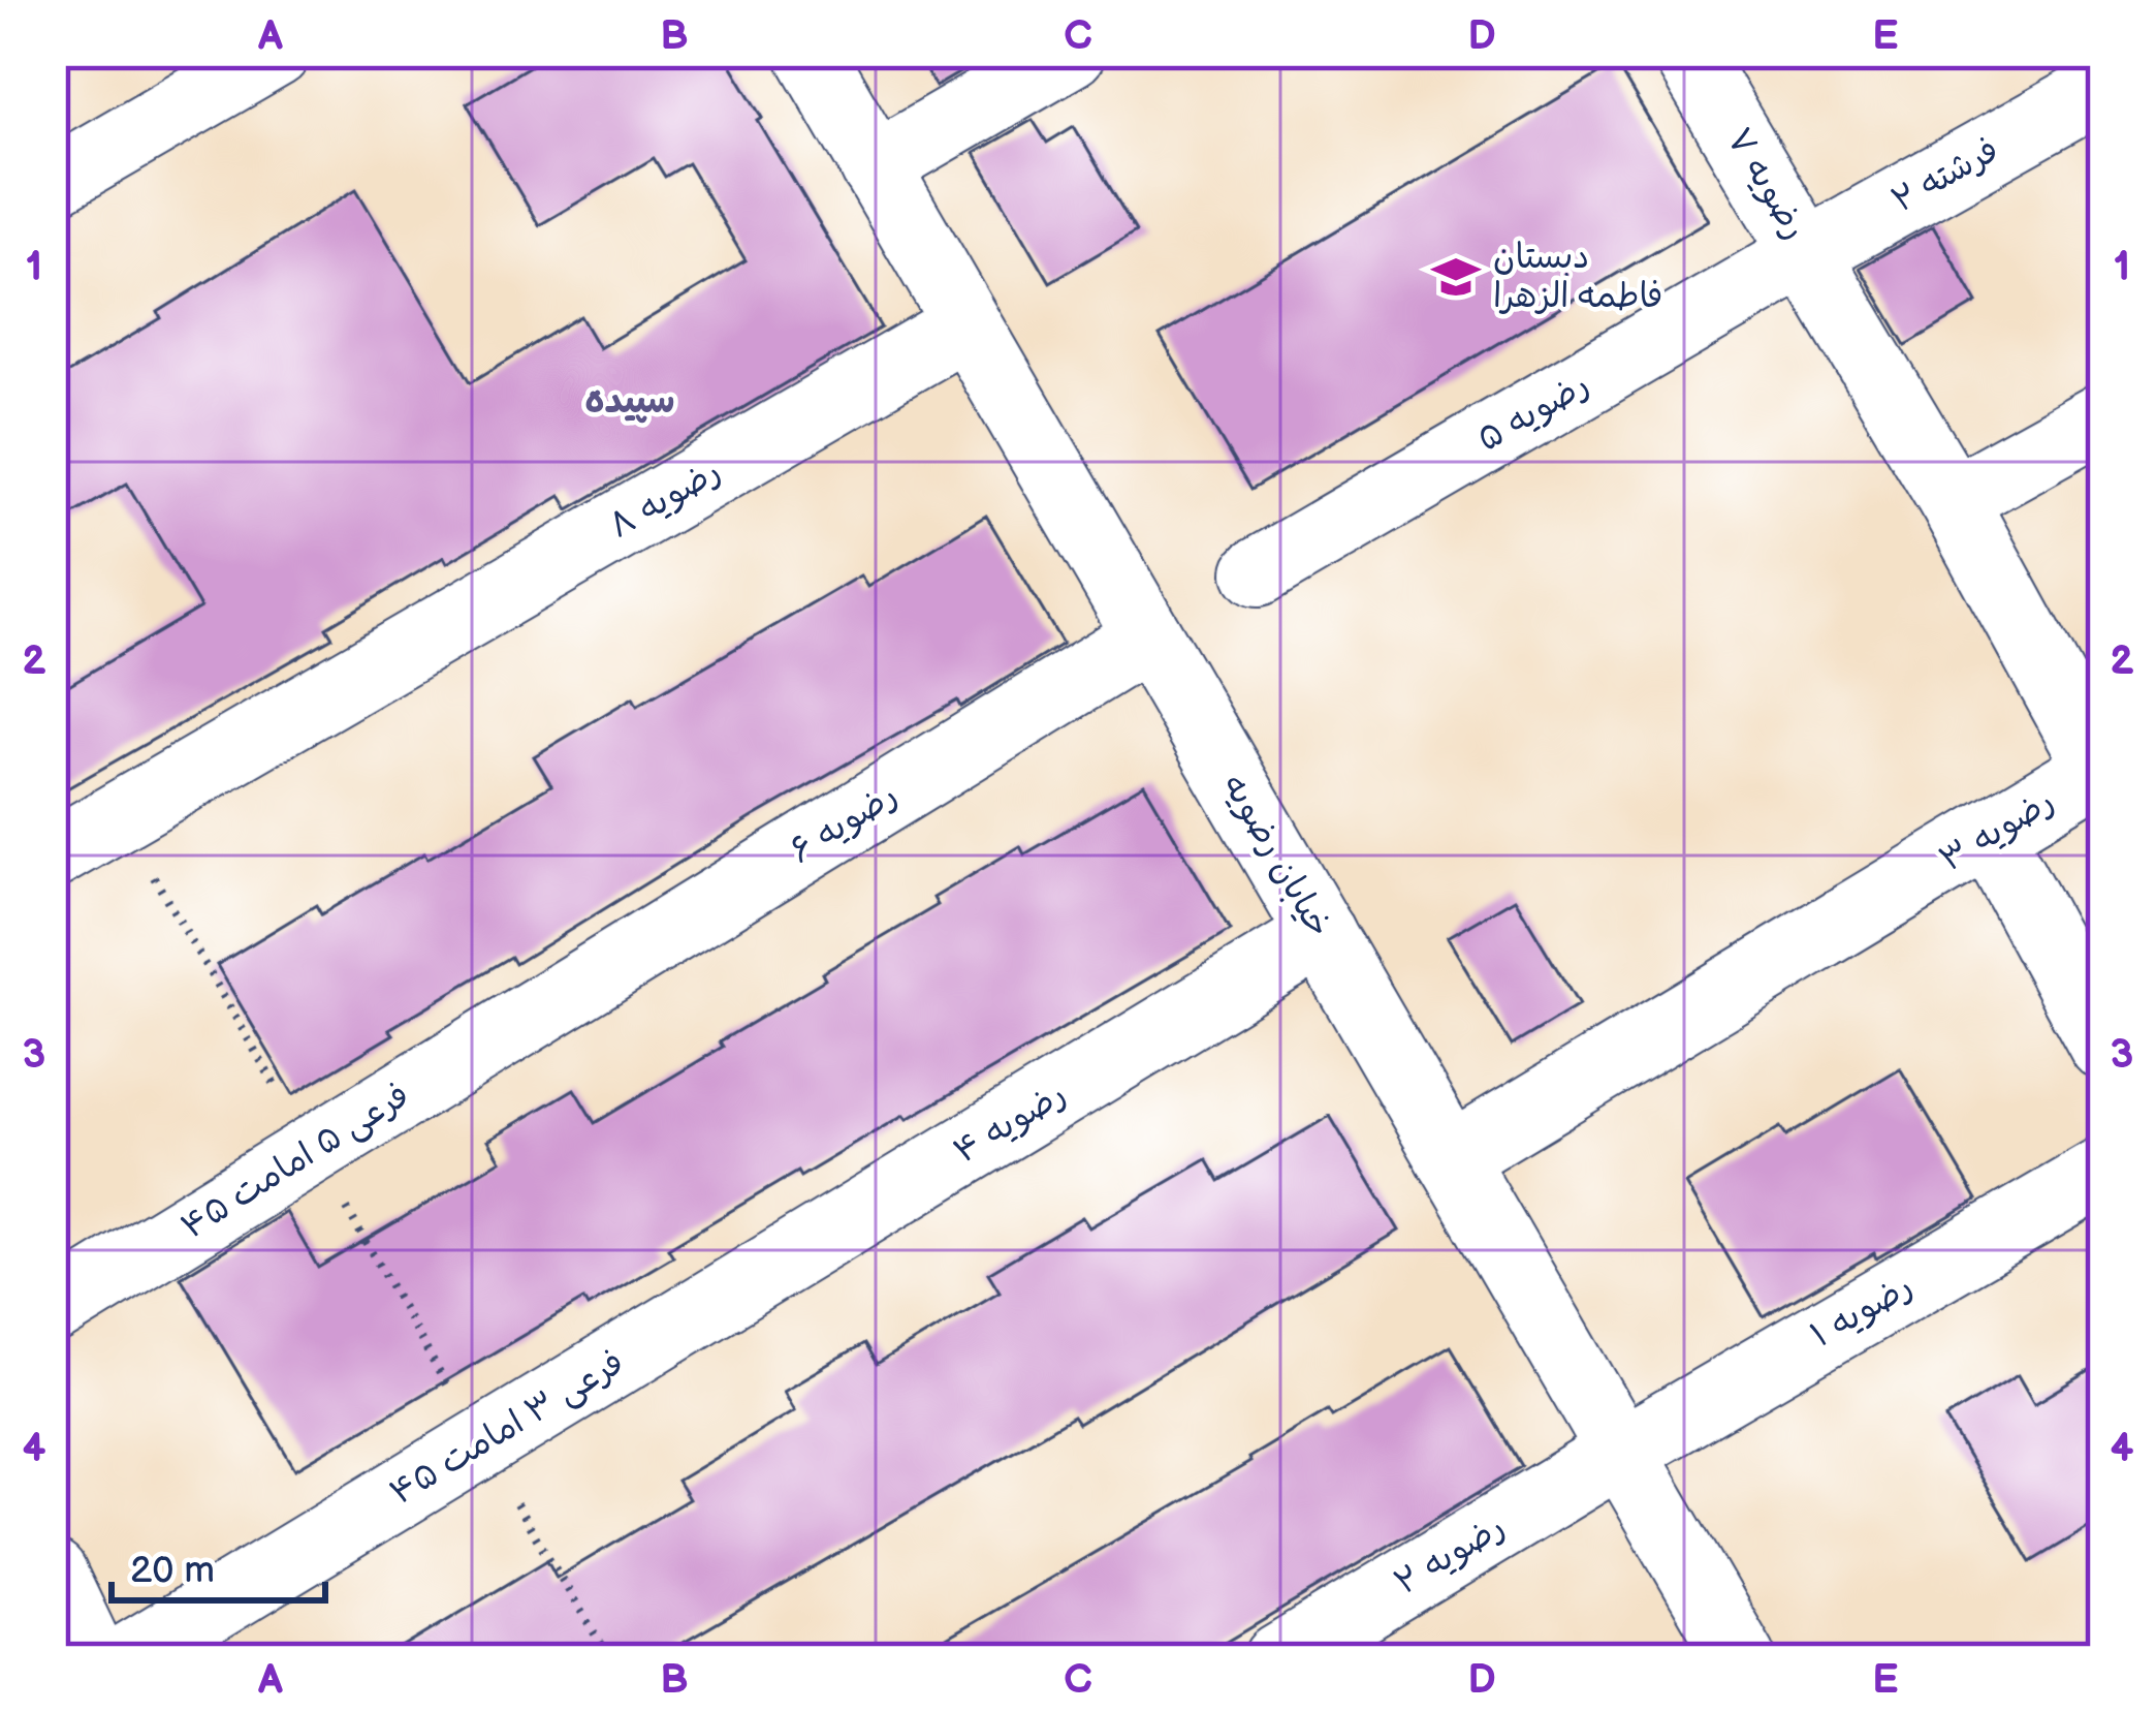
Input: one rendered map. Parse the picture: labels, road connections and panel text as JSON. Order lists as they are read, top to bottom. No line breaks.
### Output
{"streets":{"street":["فرشته ۲","رضویه ۷","رضویه ۵","رضویه ۸","رضویه ۶","رضویه ۳","خیابان رضویه","رضویه ۴","فرعی ۵ امامت ۴۵","رضویه ۱","فرعی ۳ امامت ۴۵","رضویه ۲"]},"crossings":[["فرشته ۲","رضویه ۷"],["فرشته ۲","رضویه ۵"],["فرشته ۲","رضویه ۳"],["رضویه ۷","رضویه ۵"],["رضویه ۷","رضویه ۳"],["رضویه ۵","رضویه ۳"],["رضویه ۸","خیابان رضویه"],["رضویه ۶","خیابان رضویه"],["رضویه ۶","فرعی ۵ امامت ۴۵"],["رضویه ۳","خیابان رضویه"],["خیابان رضویه","رضویه ۴"],["خیابان رضویه","رضویه ۱"],["خیابان رضویه","رضویه ۲"],["رضویه ۴","فرعی ۳ امامت ۴۵"],["رضویه ۱","رضویه ۲"]],"districts":["سپیده"],"places":{"school or university":["دبستان فاطمه الزهرا"]},"scale_bar":"20 m","grid":{"columns":["A","B","C","D","E"],"rows":["1","2","3","4"]}}
